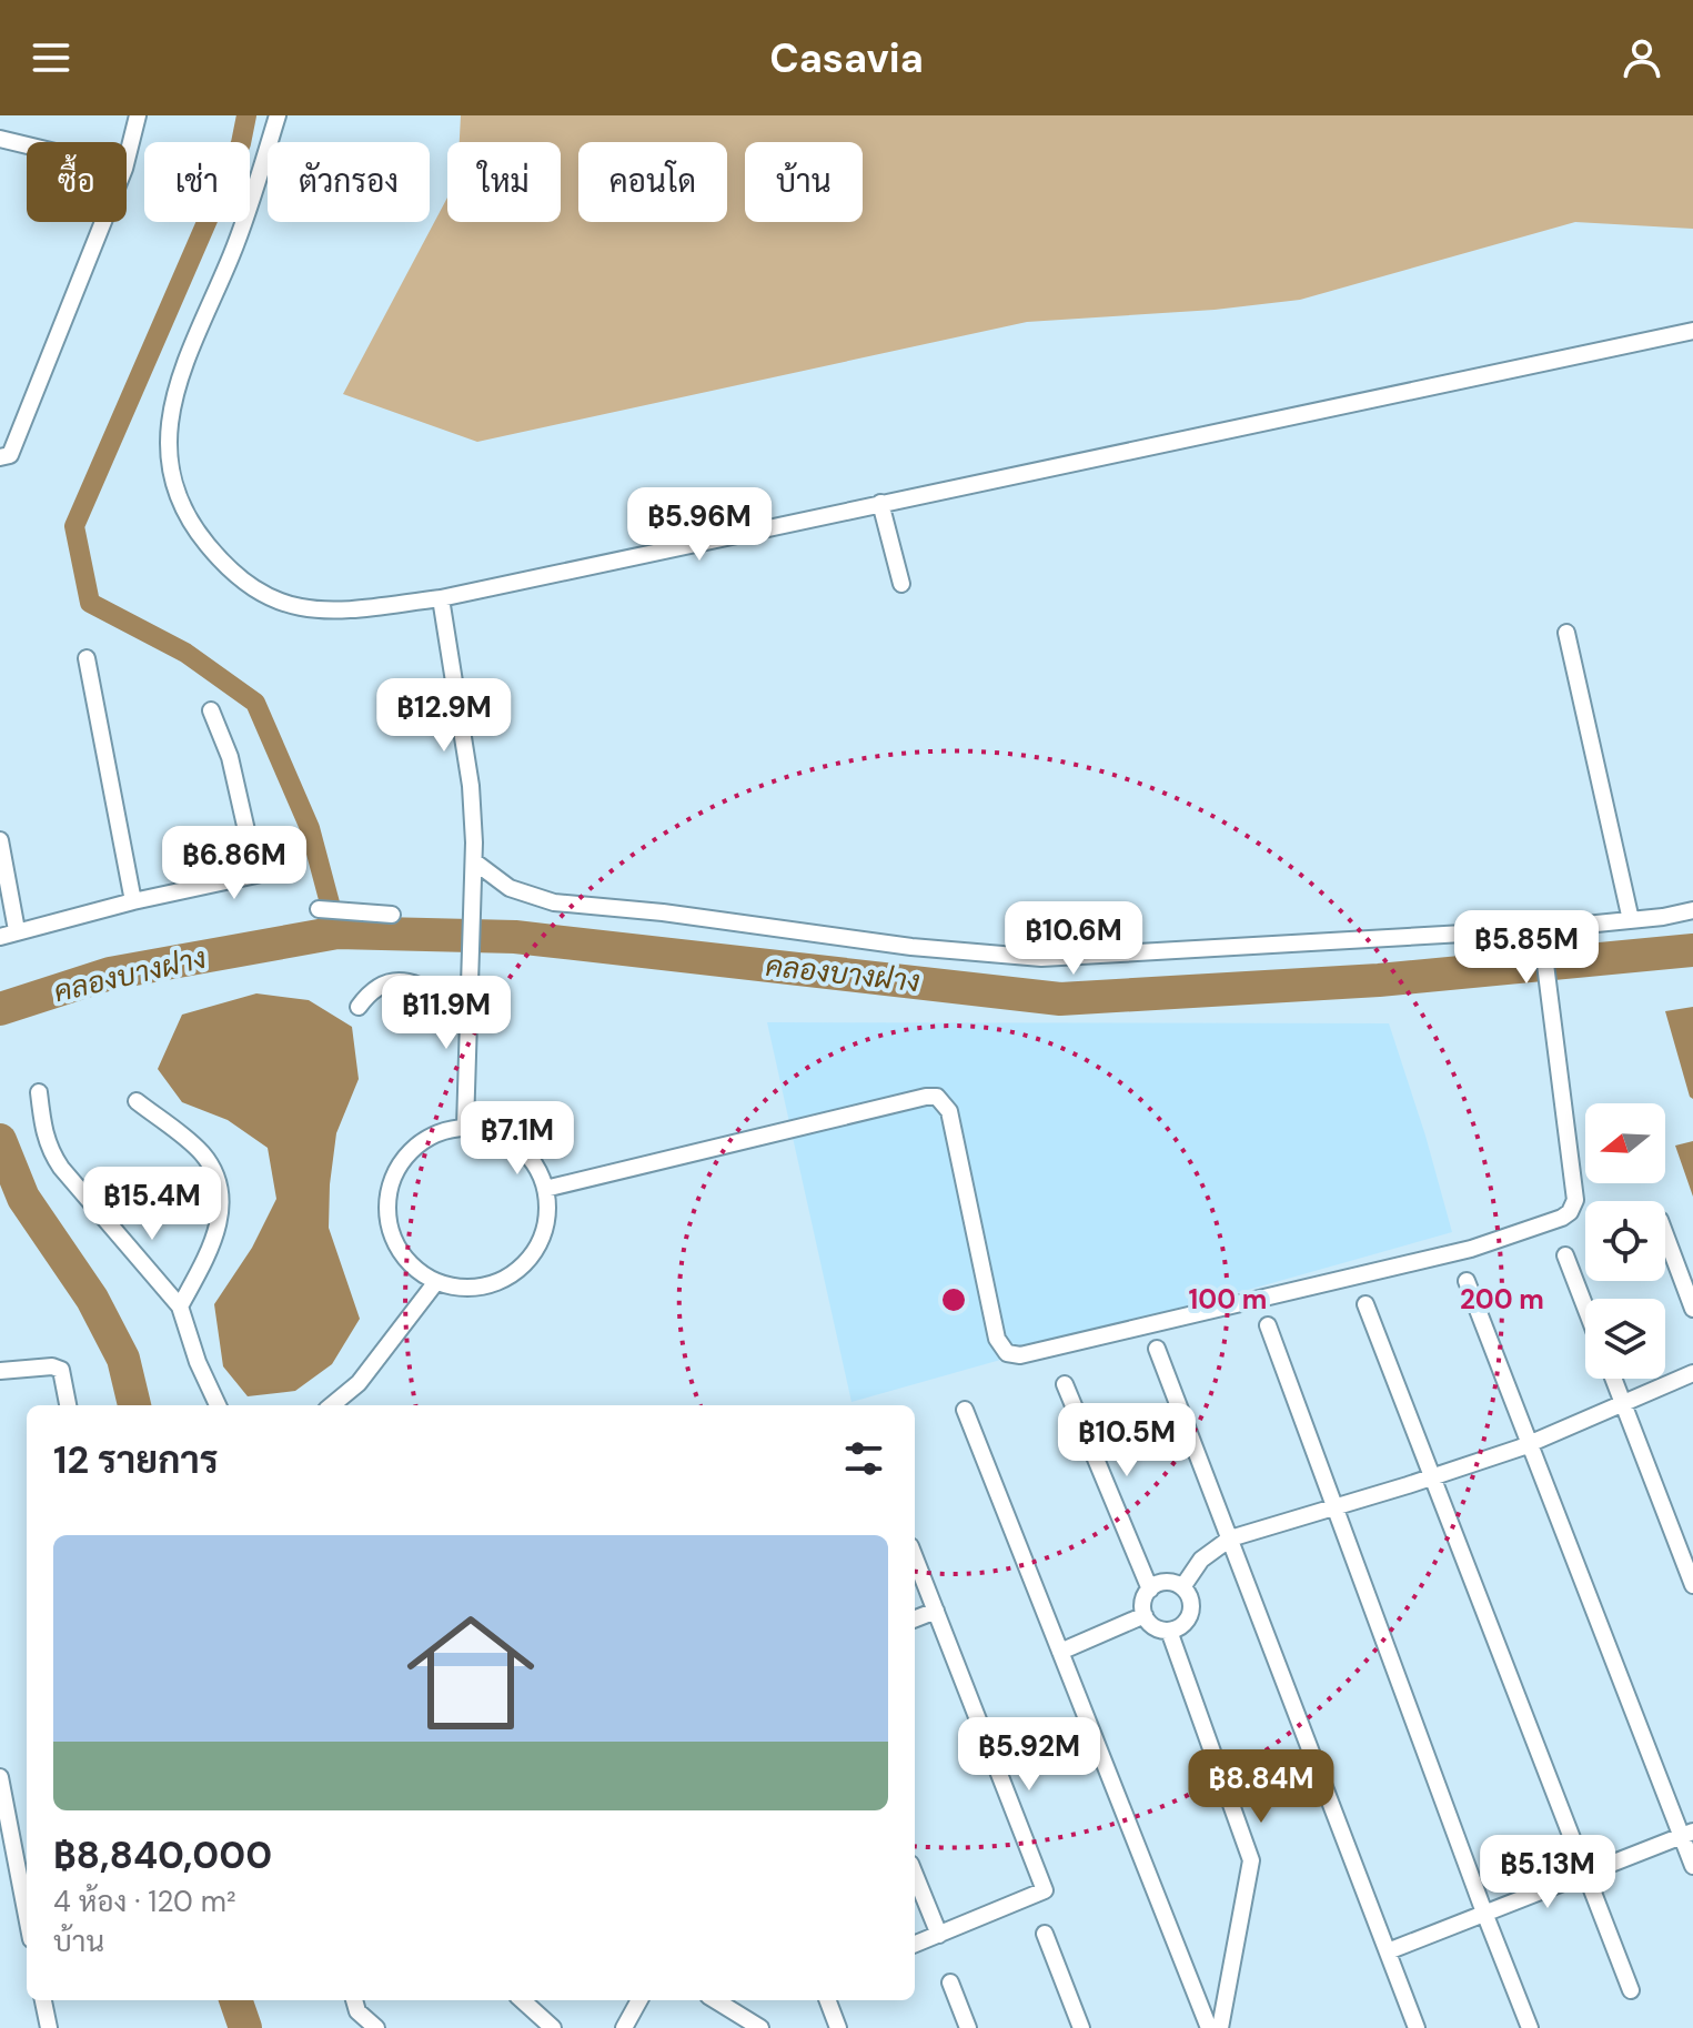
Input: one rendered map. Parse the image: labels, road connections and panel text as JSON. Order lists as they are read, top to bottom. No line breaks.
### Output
{"water":["คลองบางฝาง"],"north":"left","page":{"header":"Casavia","chip":["ซื้อ","เช่า","ตัวกรอง","ใหม่","คอนโด","บ้าน"],"price":["฿5.96M","฿12.9M","฿6.86M","฿10.6M","฿5.85M","฿11.9M","฿7.1M","฿15.4M","฿10.5M","฿5.92M","฿8.84M","฿5.13M"],"heading":"12 รายการ","list":[{"name":"฿8,840,000","note":"4 ห้อง · 120 m² · บ้าน"}]},"rings":["100 m","200 m"]}
